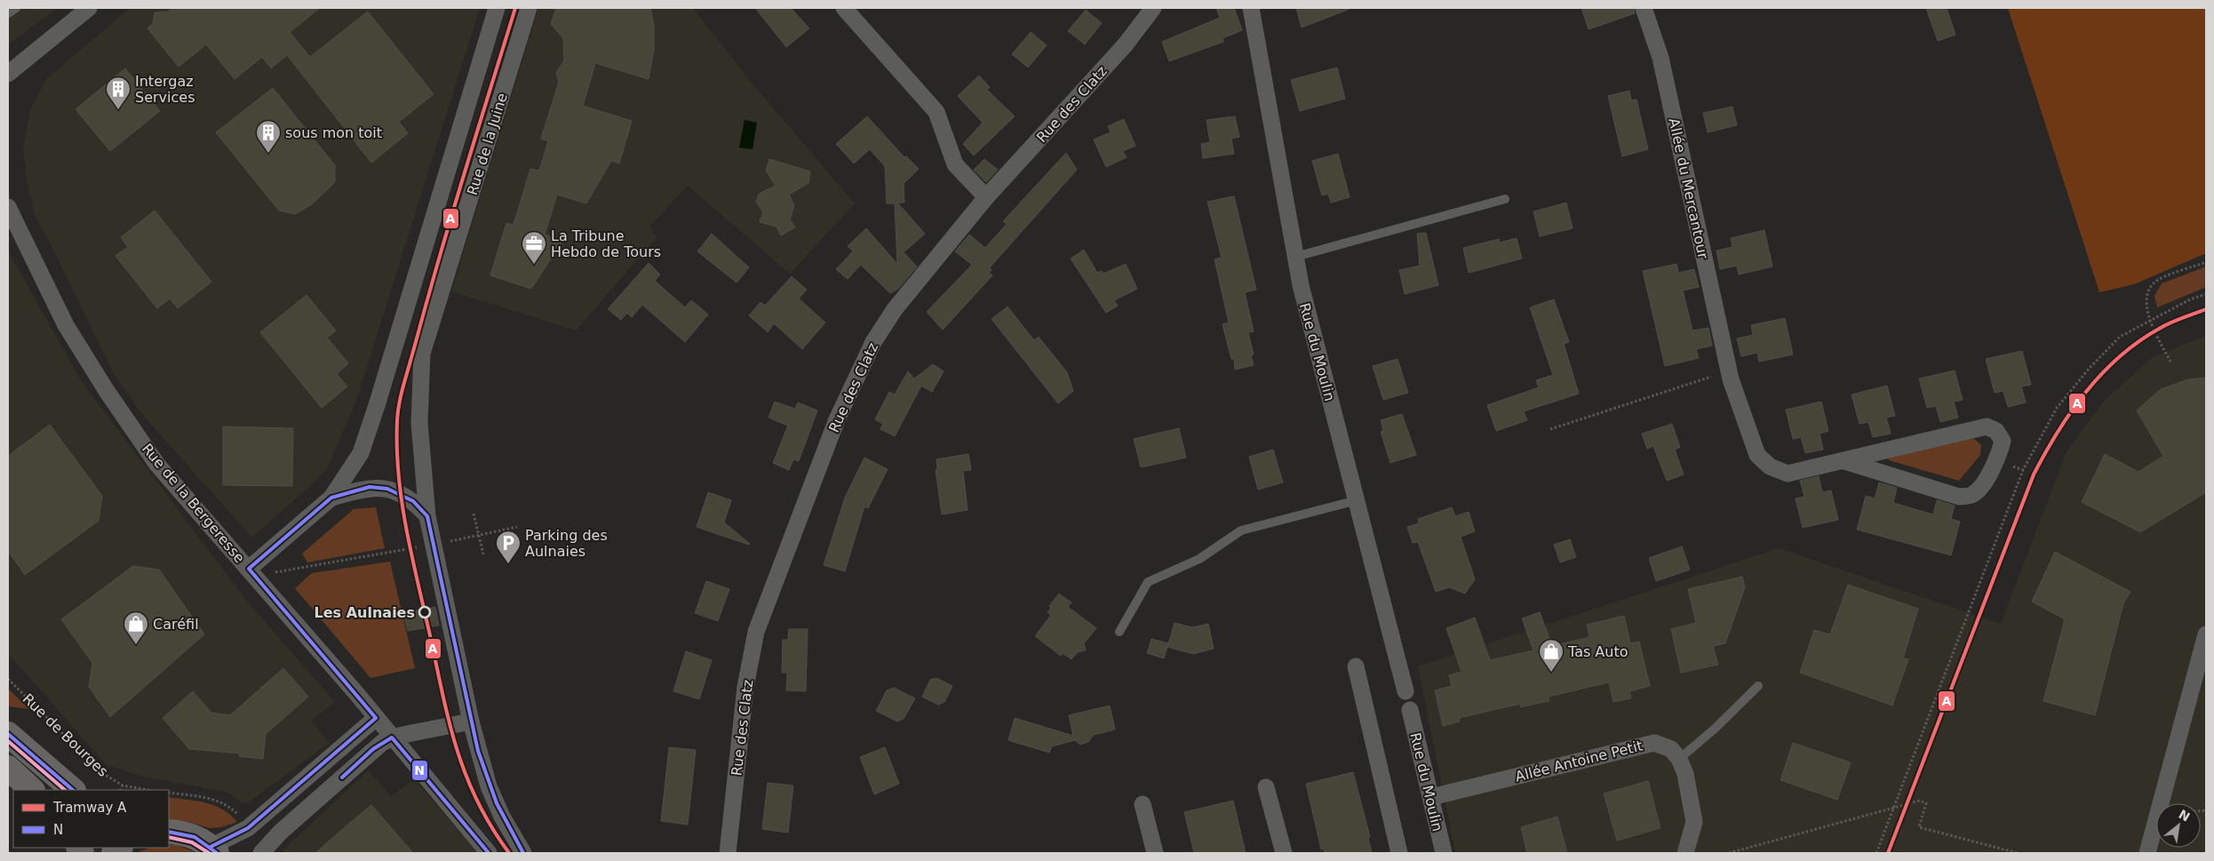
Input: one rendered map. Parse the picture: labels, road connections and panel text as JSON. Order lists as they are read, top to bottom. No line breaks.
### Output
{"streets":{"street":["Rue des Clatz","Rue de la Juine","Allée du Mercantour","Rue du Moulin","Rue de la Bergeresse","Allée Antoine Petit"],"path":["Rue de Bourges"]},"crossings":[["Rue de la Juine","Rue de la Bergeresse"],["Rue du Moulin","Allée Antoine Petit"]],"places":{"building":["Intergaz Services","sous mon toit"],"office":["La Tribune Hebdo de Tours"],"parking":["Parking des Aulnaies"],"other":["Les Aulnaies"],"shop":["Caréfil","Tas Auto"]},"lines":["tram line A","transit line N"],"legend":["Tramway A","N"],"north":"top right"}
